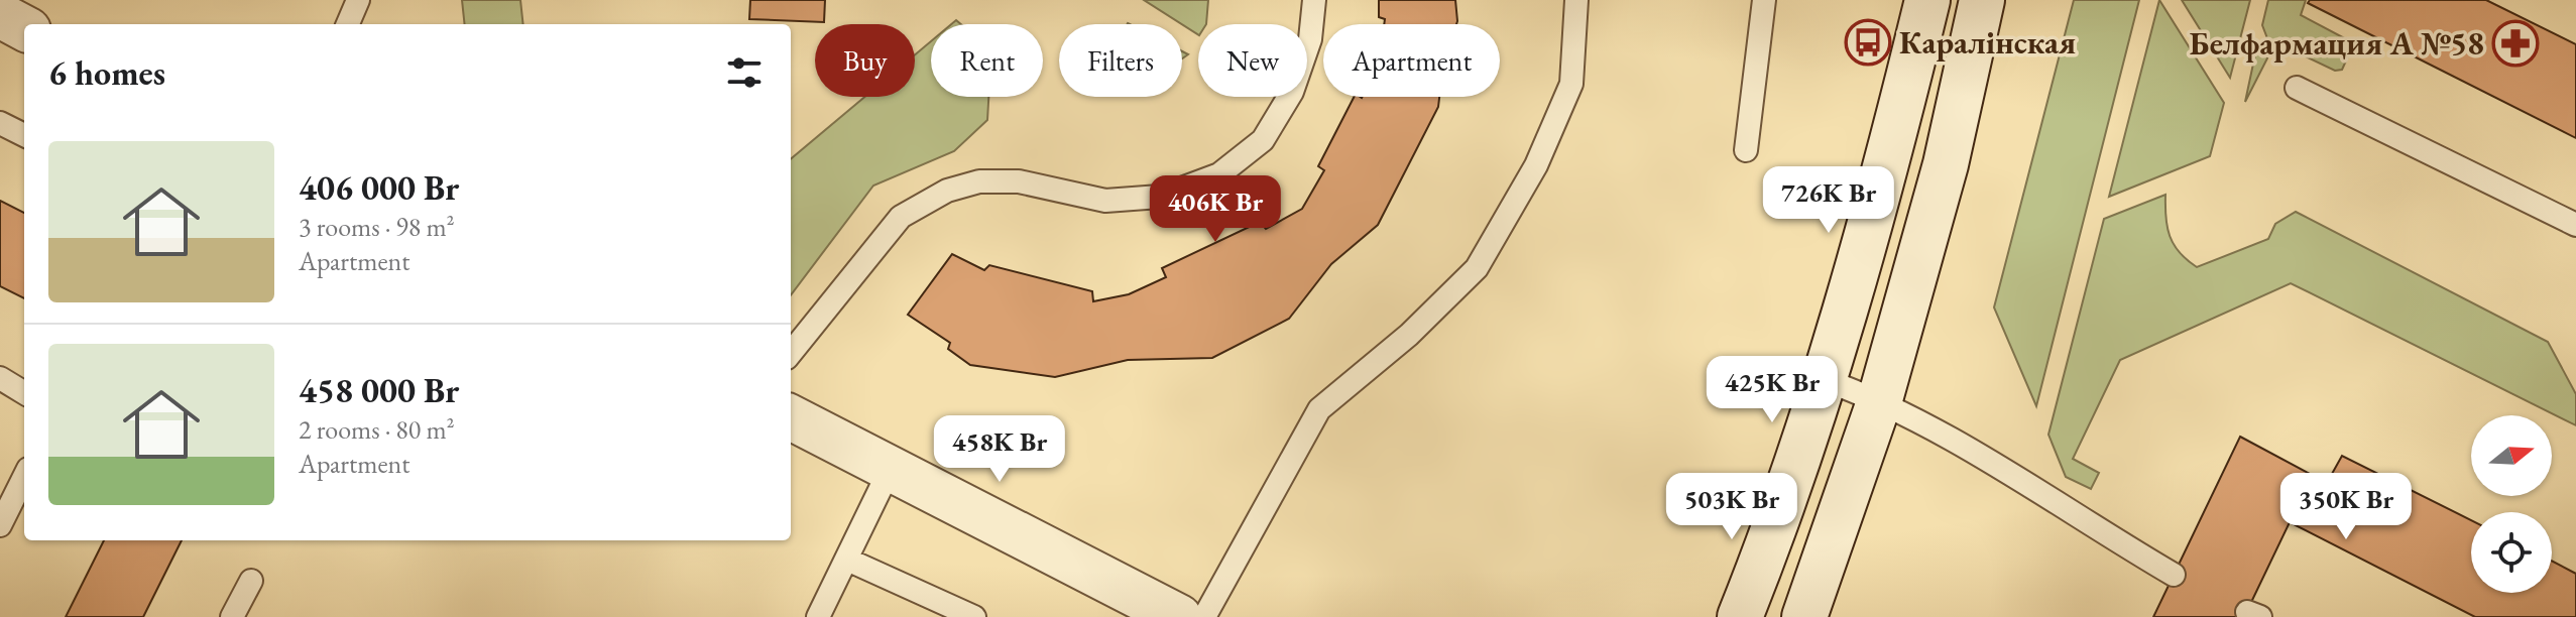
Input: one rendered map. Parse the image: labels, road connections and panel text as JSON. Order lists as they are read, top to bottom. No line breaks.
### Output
{"places":{"bus stop":["Каралінская"],"pharmacy":["Белфармация А №58"]},"north":"right","page":{"chip":["Buy","Rent","Filters","New","Apartment"],"heading":"6 homes","list":[{"name":"406 000 Br","note":"3 rooms · 98 m² · Apartment"},{"name":"458 000 Br","note":"2 rooms · 80 m² · Apartment"}],"price":["726K Br","406K Br","425K Br","458K Br","503K Br","350K Br"]}}
